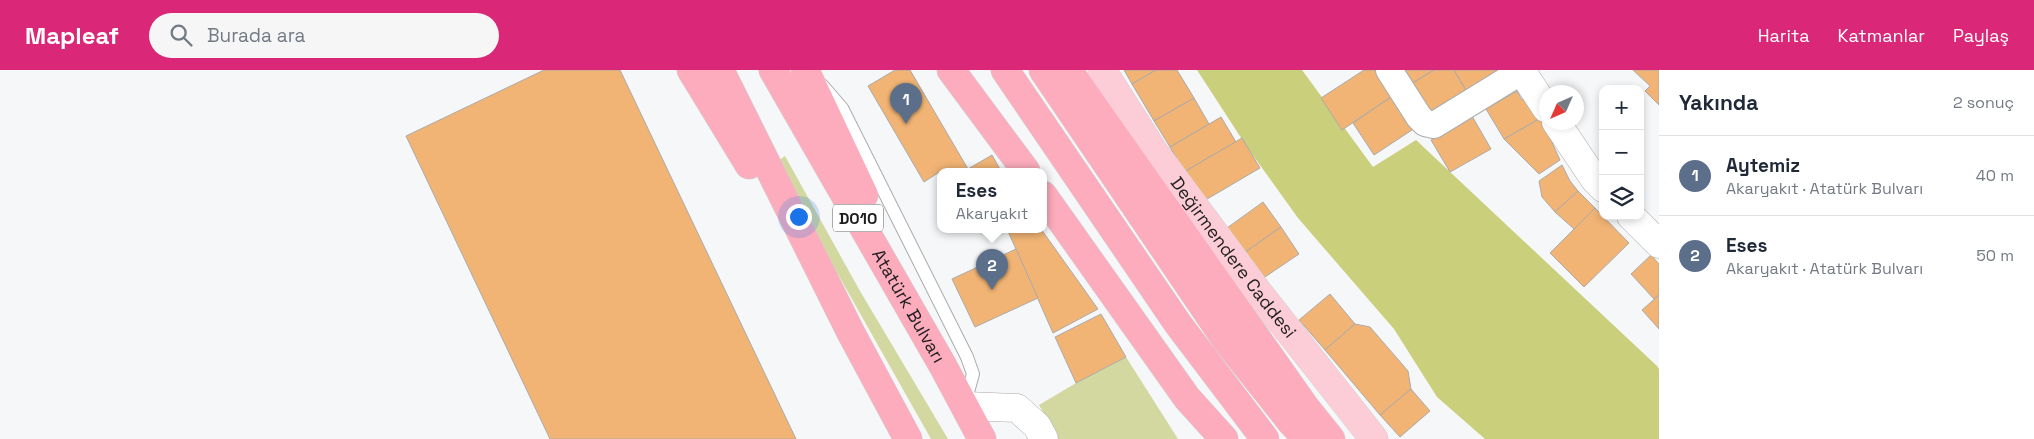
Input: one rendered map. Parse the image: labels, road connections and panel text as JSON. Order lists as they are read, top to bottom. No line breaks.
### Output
{"streets":{"highway":["D010","Atatürk Bulvarı"],"main road":["Değirmendere Caddesi"]},"north":"bottom left","page":{"header":"Mapleaf","search":"Burada ara","nav":["Harita","Katmanlar","Paylaş"],"heading":["Yakında","2 sonuç"],"pins":["1","2"],"map_buttons":["+","−"],"list":[{"mark":"1","name":"Aytemiz","note":"Akaryakıt · Atatürk Bulvarı","value":"40 m"},{"mark":"2","name":"Eses","note":"Akaryakıt · Atatürk Bulvarı","value":"50 m"}],"popup":["Eses","Akaryakıt"]}}
